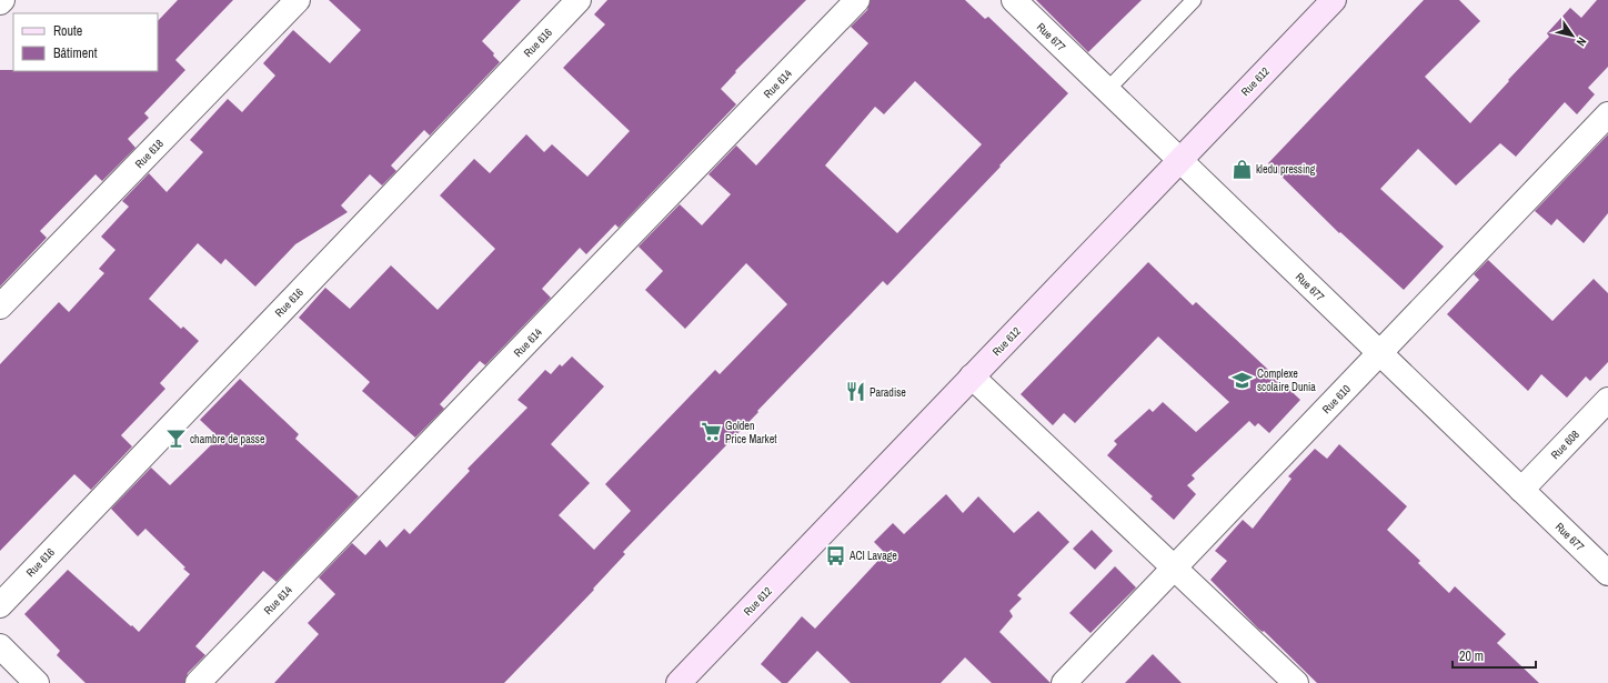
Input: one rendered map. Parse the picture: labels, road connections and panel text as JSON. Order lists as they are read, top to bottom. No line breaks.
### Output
{"streets":{"street":["Rue 677","Rue 616","Rue 612","Rue 614","Rue 618","Rue 610","Rue 608"]},"crossings":[["Rue 677","Rue 612"],["Rue 677","Rue 610"],["Rue 677","Rue 608"]],"places":{"shop":["kledu pressing"],"school or university":["Complexe scolaire Dunia"],"restaurant":["Paradise"],"supermarket":["Golden Price Market"],"bar":["chambre de passe"],"bus stop":["ACI Lavage"]},"legend":["Route","Bâtiment"],"scale_bar":"20 m","north":"bottom right"}
